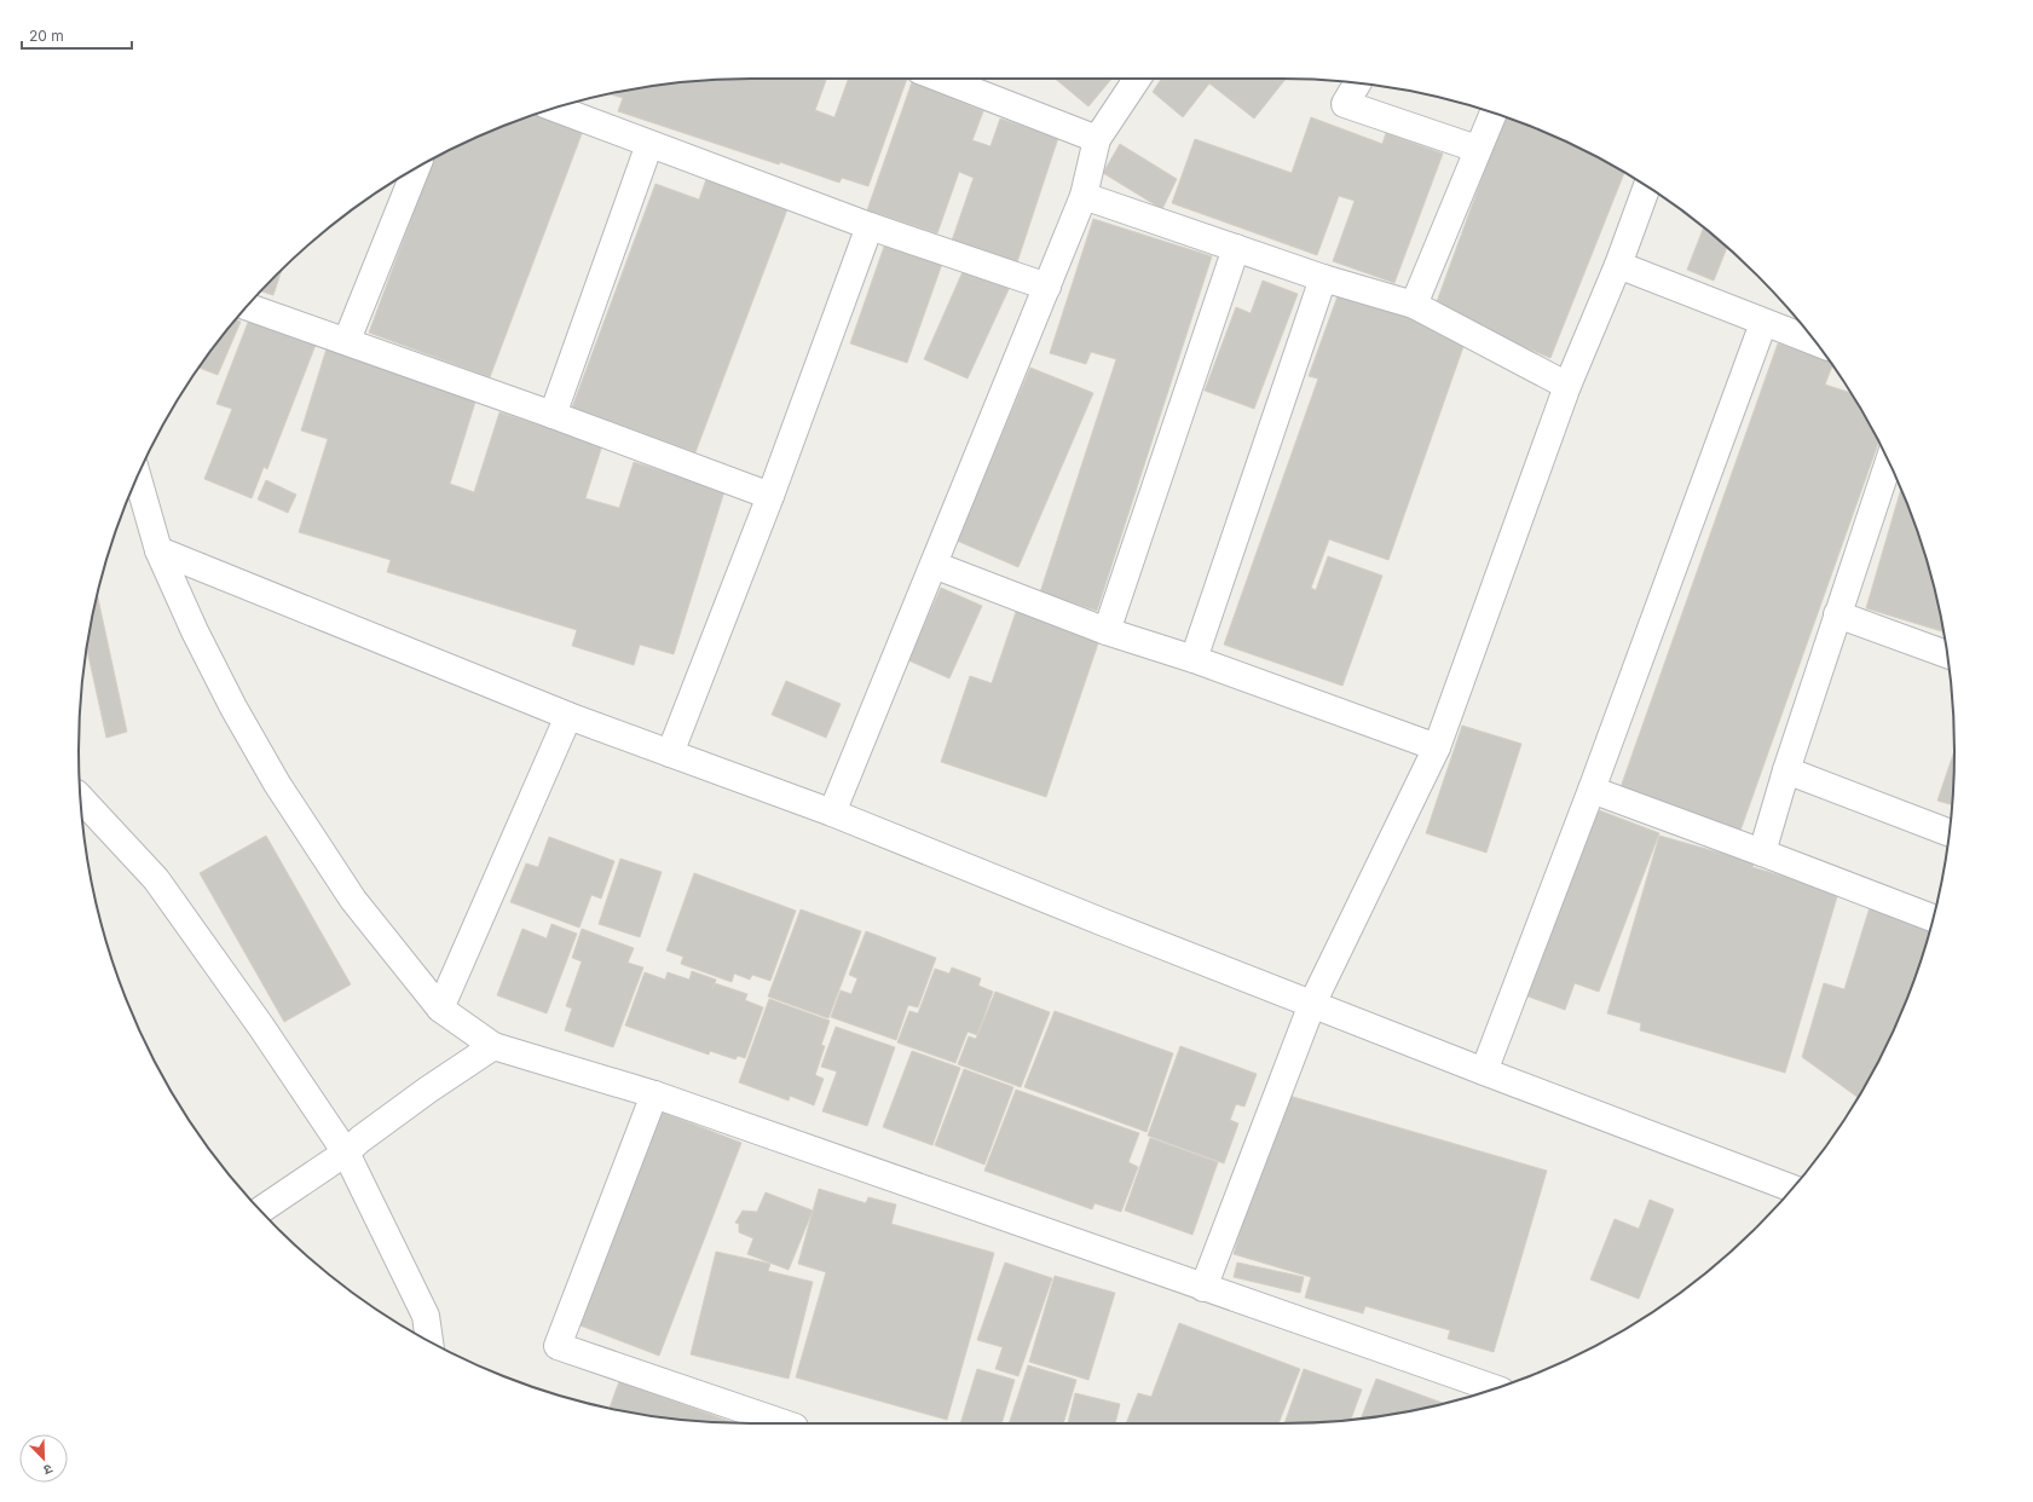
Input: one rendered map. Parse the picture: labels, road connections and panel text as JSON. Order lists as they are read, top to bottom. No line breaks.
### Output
{"scale_bar":"20 m","north":"bottom right"}
